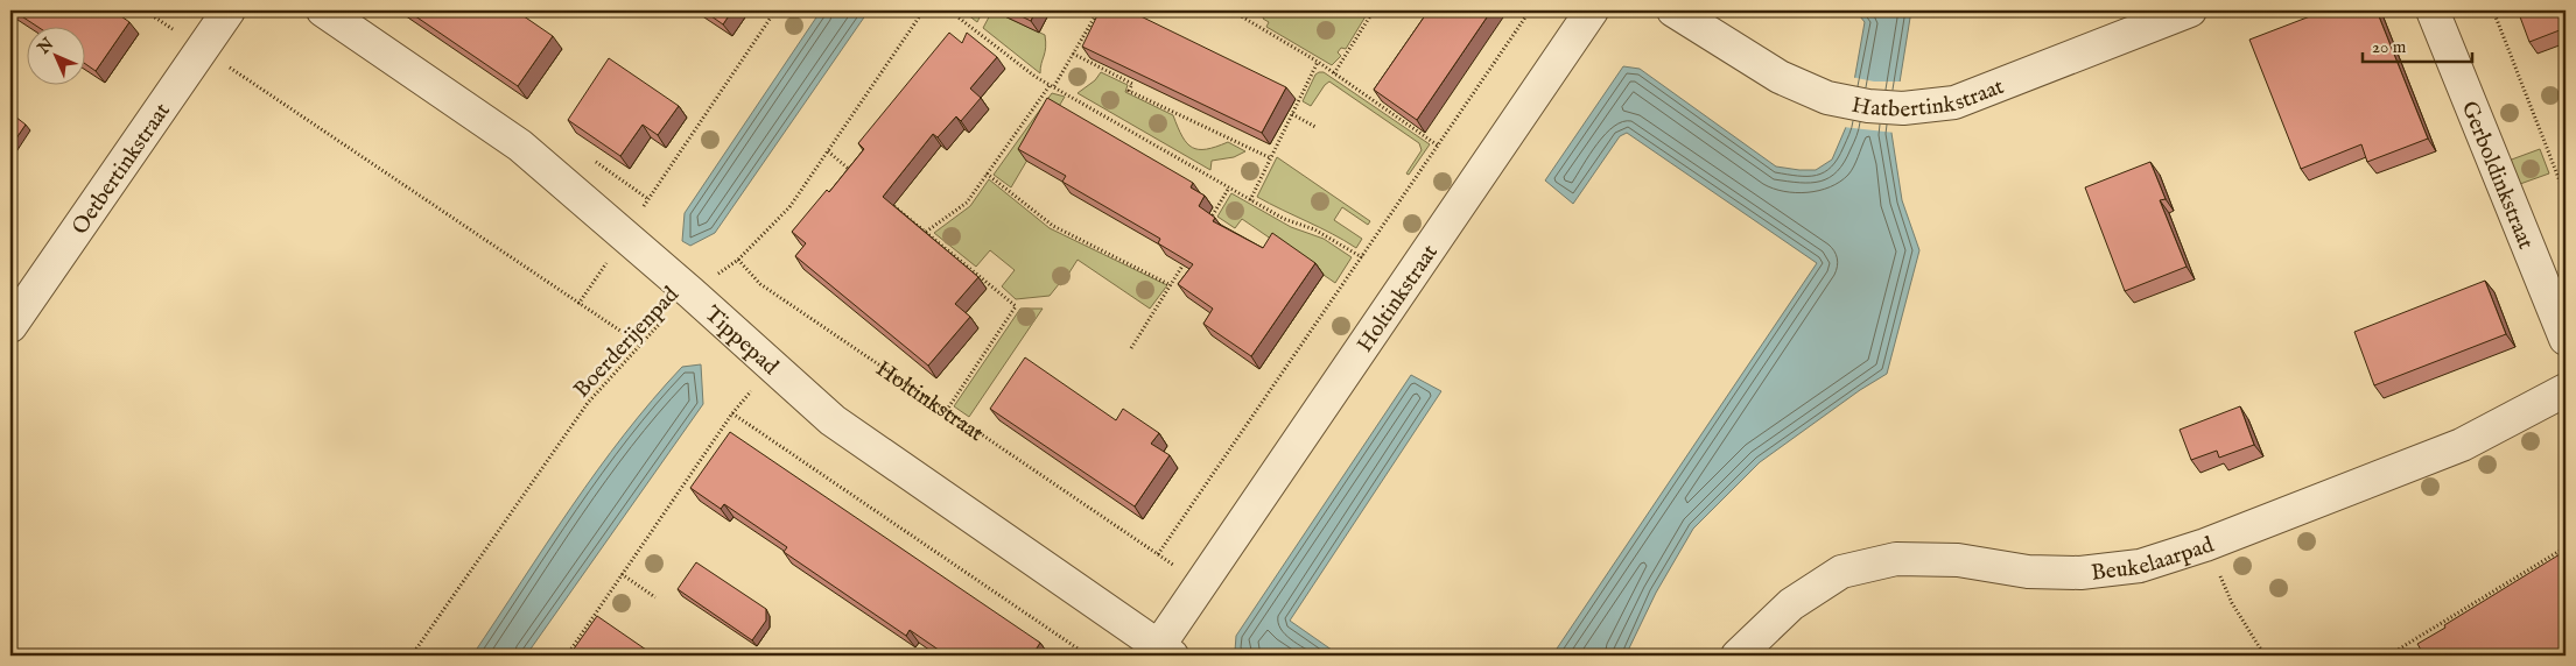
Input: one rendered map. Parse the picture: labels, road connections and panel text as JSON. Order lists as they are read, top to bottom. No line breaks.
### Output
{"streets":{"street":["Hatbertinkstraat","Oetbertinkstraat","Gerboldinkstraat","Holtinkstraat","Tippepad","Beukelaarpad"],"path":["Boerderijenpad"]},"crossings":[["Holtinkstraat","Tippepad"],["Holtinkstraat","Boerderijenpad"],["Tippepad","Boerderijenpad"]],"scale_bar":"20 m","north":"top left"}
